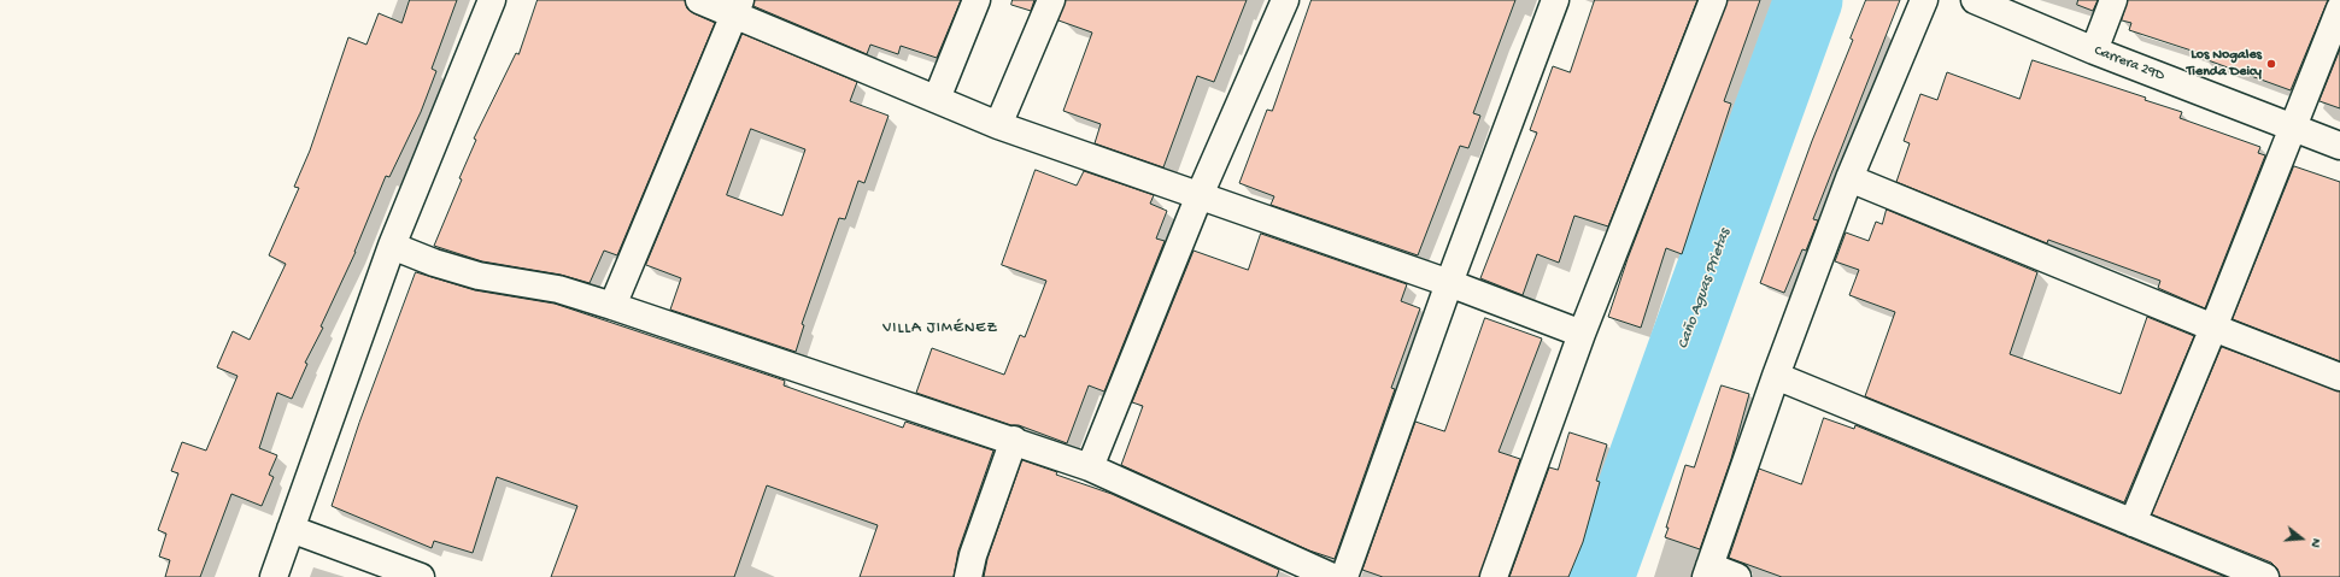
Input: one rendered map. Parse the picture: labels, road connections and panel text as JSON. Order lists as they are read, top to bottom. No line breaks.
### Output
{"streets":{"street":["Carrera 29D"]},"districts":["VILLA JIMÉNEZ"],"water":["Caño Aguas Prietas"],"places":["Los Nogales Tienda Deicy"],"north":"right"}
